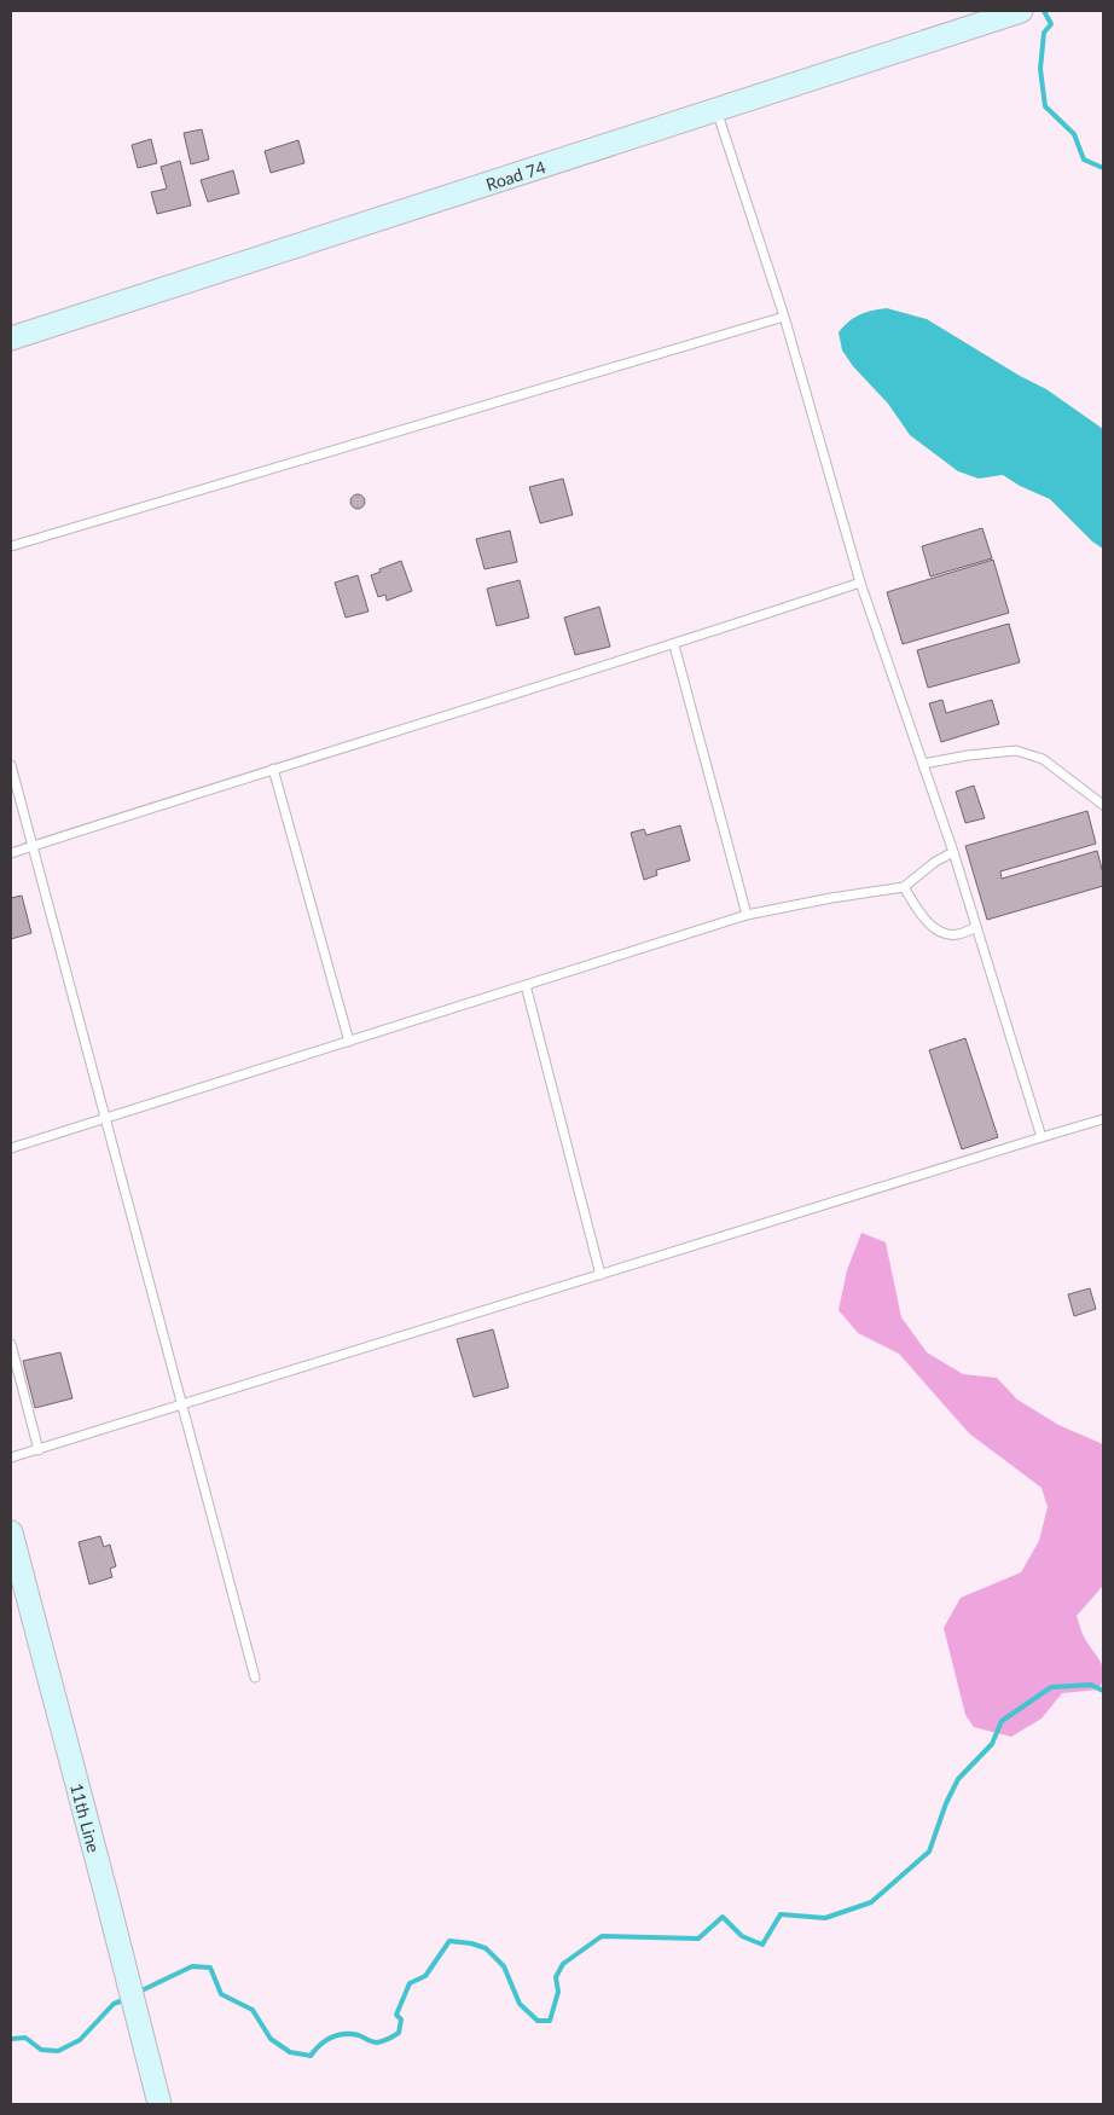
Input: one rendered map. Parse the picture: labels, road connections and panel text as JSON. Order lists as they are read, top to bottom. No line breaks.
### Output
{"streets":{"main road":["Road 74","11th Line"]}}
